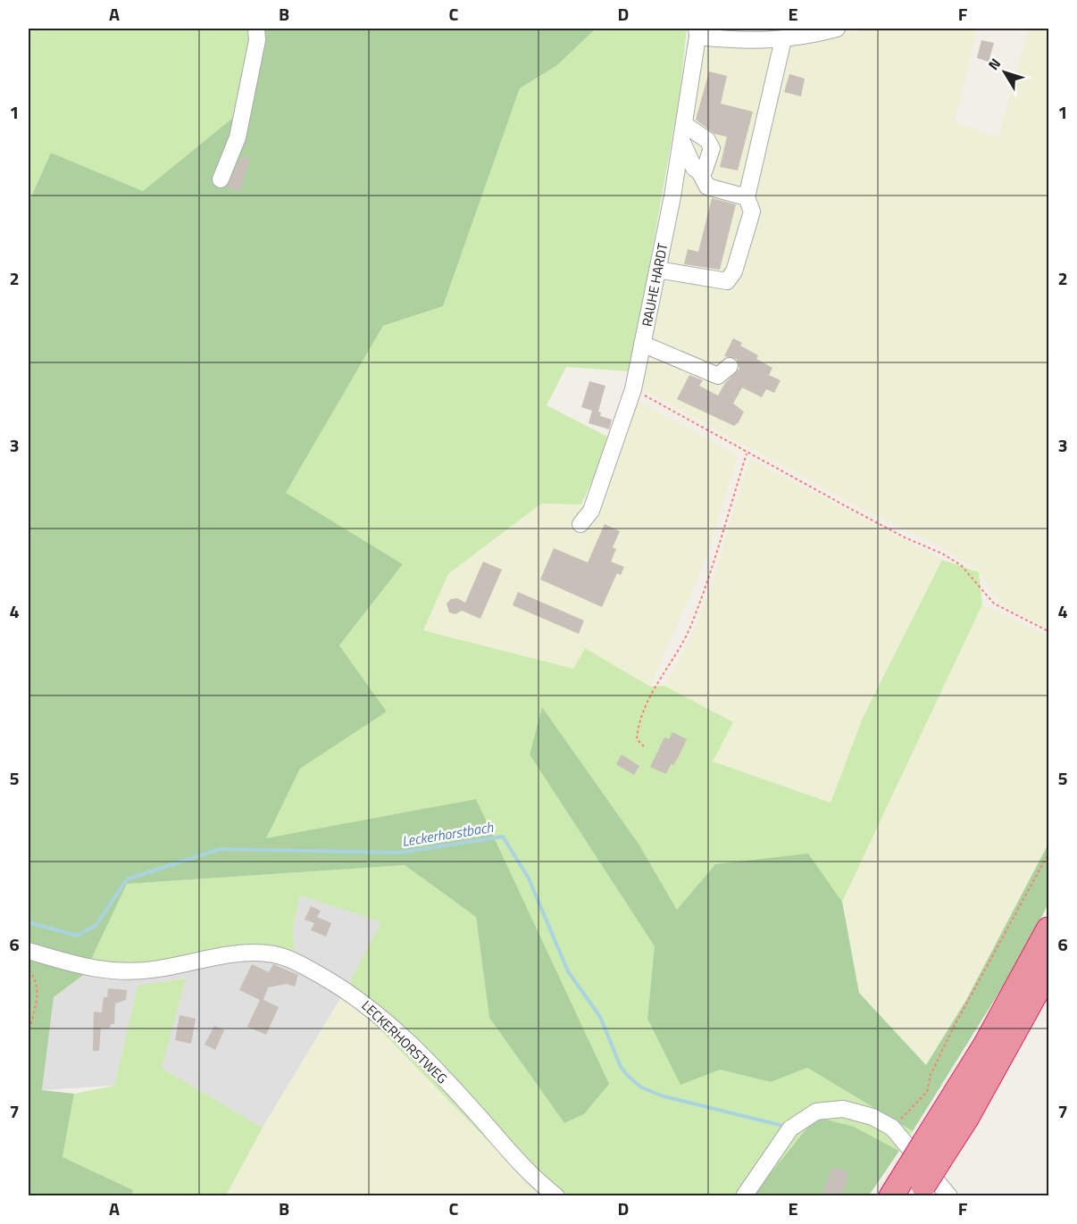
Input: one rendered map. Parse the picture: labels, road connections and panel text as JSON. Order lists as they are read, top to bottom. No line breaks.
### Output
{"streets":{"street":["RAUHE HARDT","LECKERHORSTWEG"]},"water":["Leckerhorstbach"],"north":"top left","grid":{"columns":["A","B","C","D","E","F"],"rows":["1","2","3","4","5","6","7"]}}
